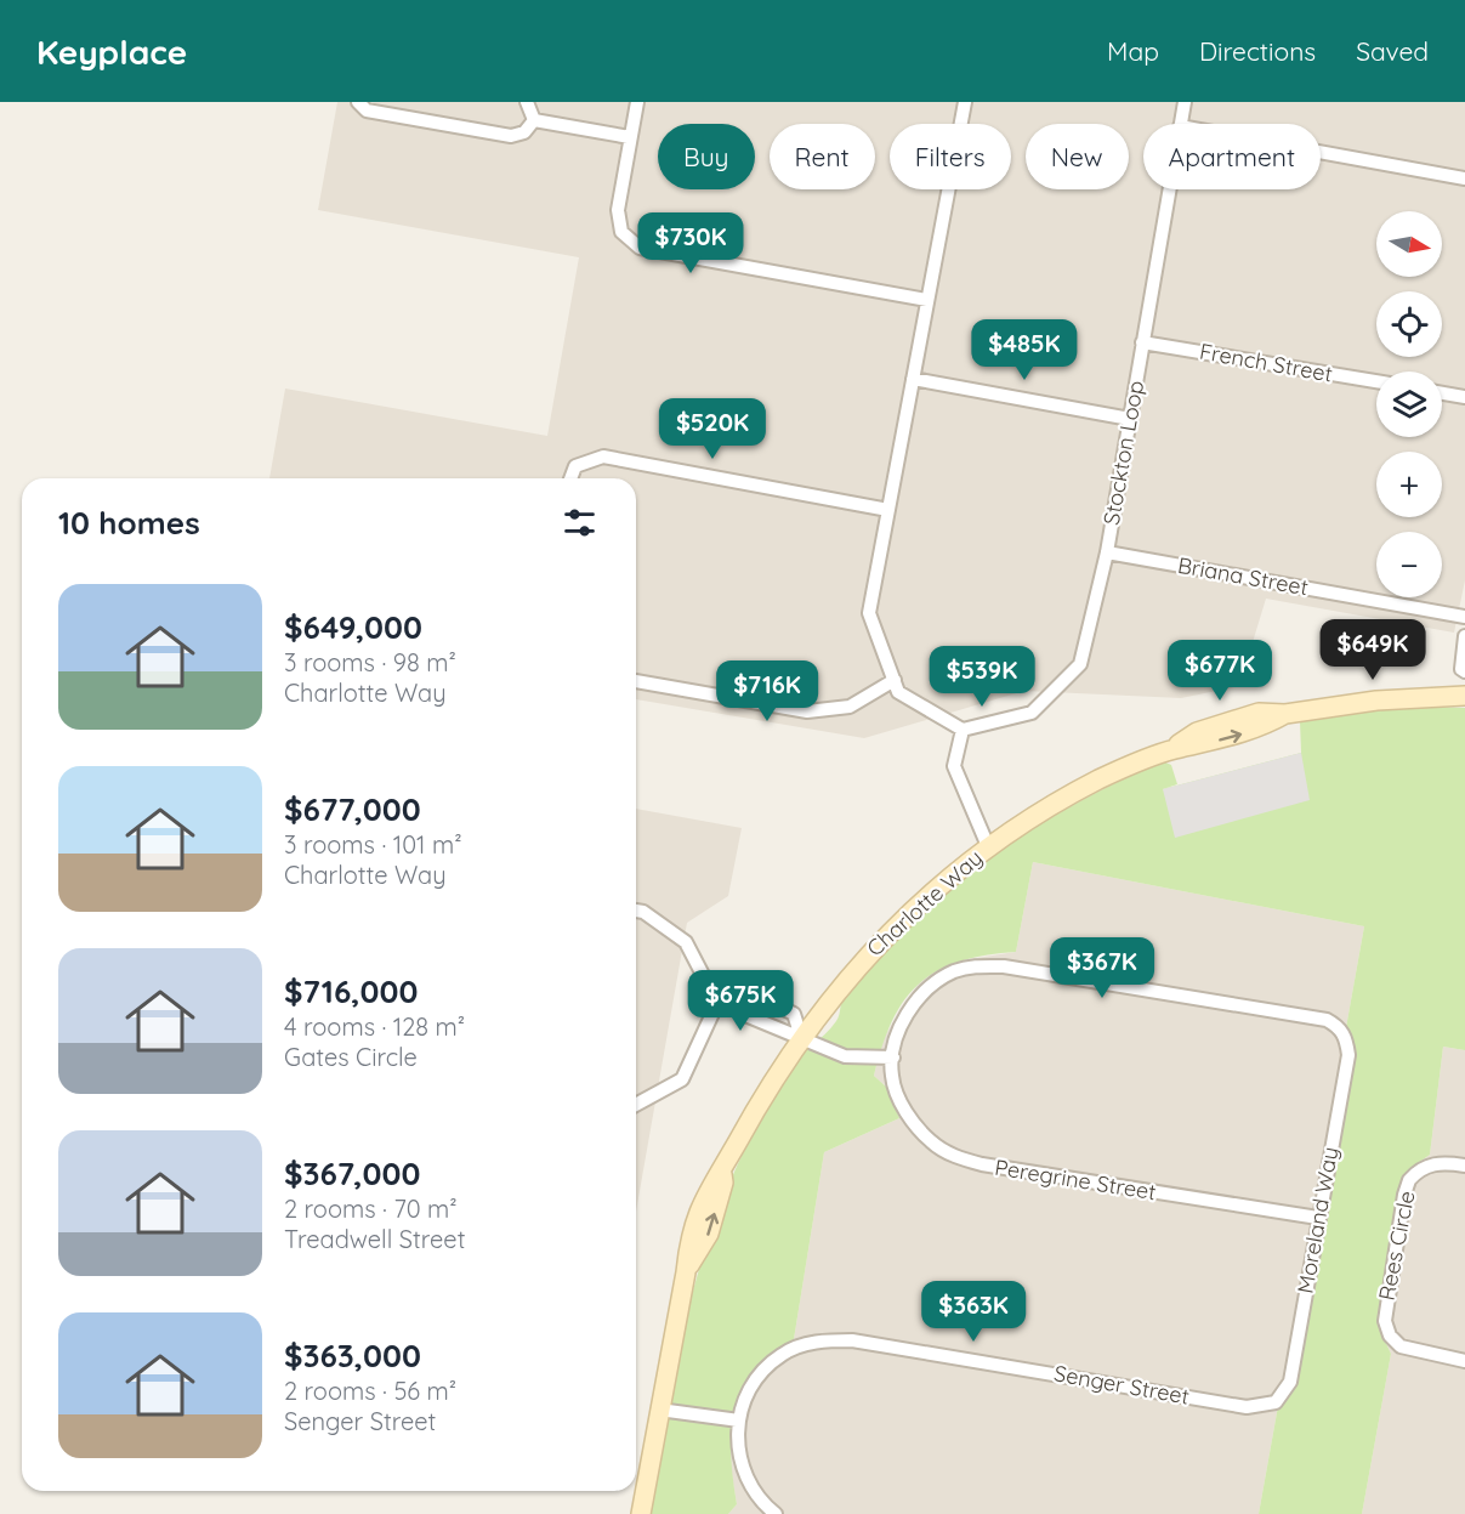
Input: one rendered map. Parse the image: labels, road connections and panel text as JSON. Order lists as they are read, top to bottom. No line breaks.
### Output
{"streets":{"street":["French Street","Stockton Loop","Briana Street","Charlotte Way","Peregrine Street","Moreland Way","Rees Circle","Senger Street"]},"crossings":[["French Street","Stockton Loop"],["Stockton Loop","Briana Street"],["Peregrine Street","Moreland Way"],["Moreland Way","Senger Street"]],"north":"right","page":{"header":"Keyplace","nav":["Map","Directions","Saved"],"chip":["Buy","Rent","Filters","New","Apartment"],"map_buttons":["+","−"],"price":["$730K","$485K","$520K","$649K","$677K","$539K","$716K","$367K","$675K","$363K"],"heading":"10 homes","list":[{"name":"$649,000","note":"3 rooms · 98 m² · Charlotte Way"},{"name":"$677,000","note":"3 rooms · 101 m² · Charlotte Way"},{"name":"$716,000","note":"4 rooms · 128 m² · Gates Circle"},{"name":"$367,000","note":"2 rooms · 70 m² · Treadwell Street"},{"name":"$363,000","note":"2 rooms · 56 m² · Senger Street"}]}}
